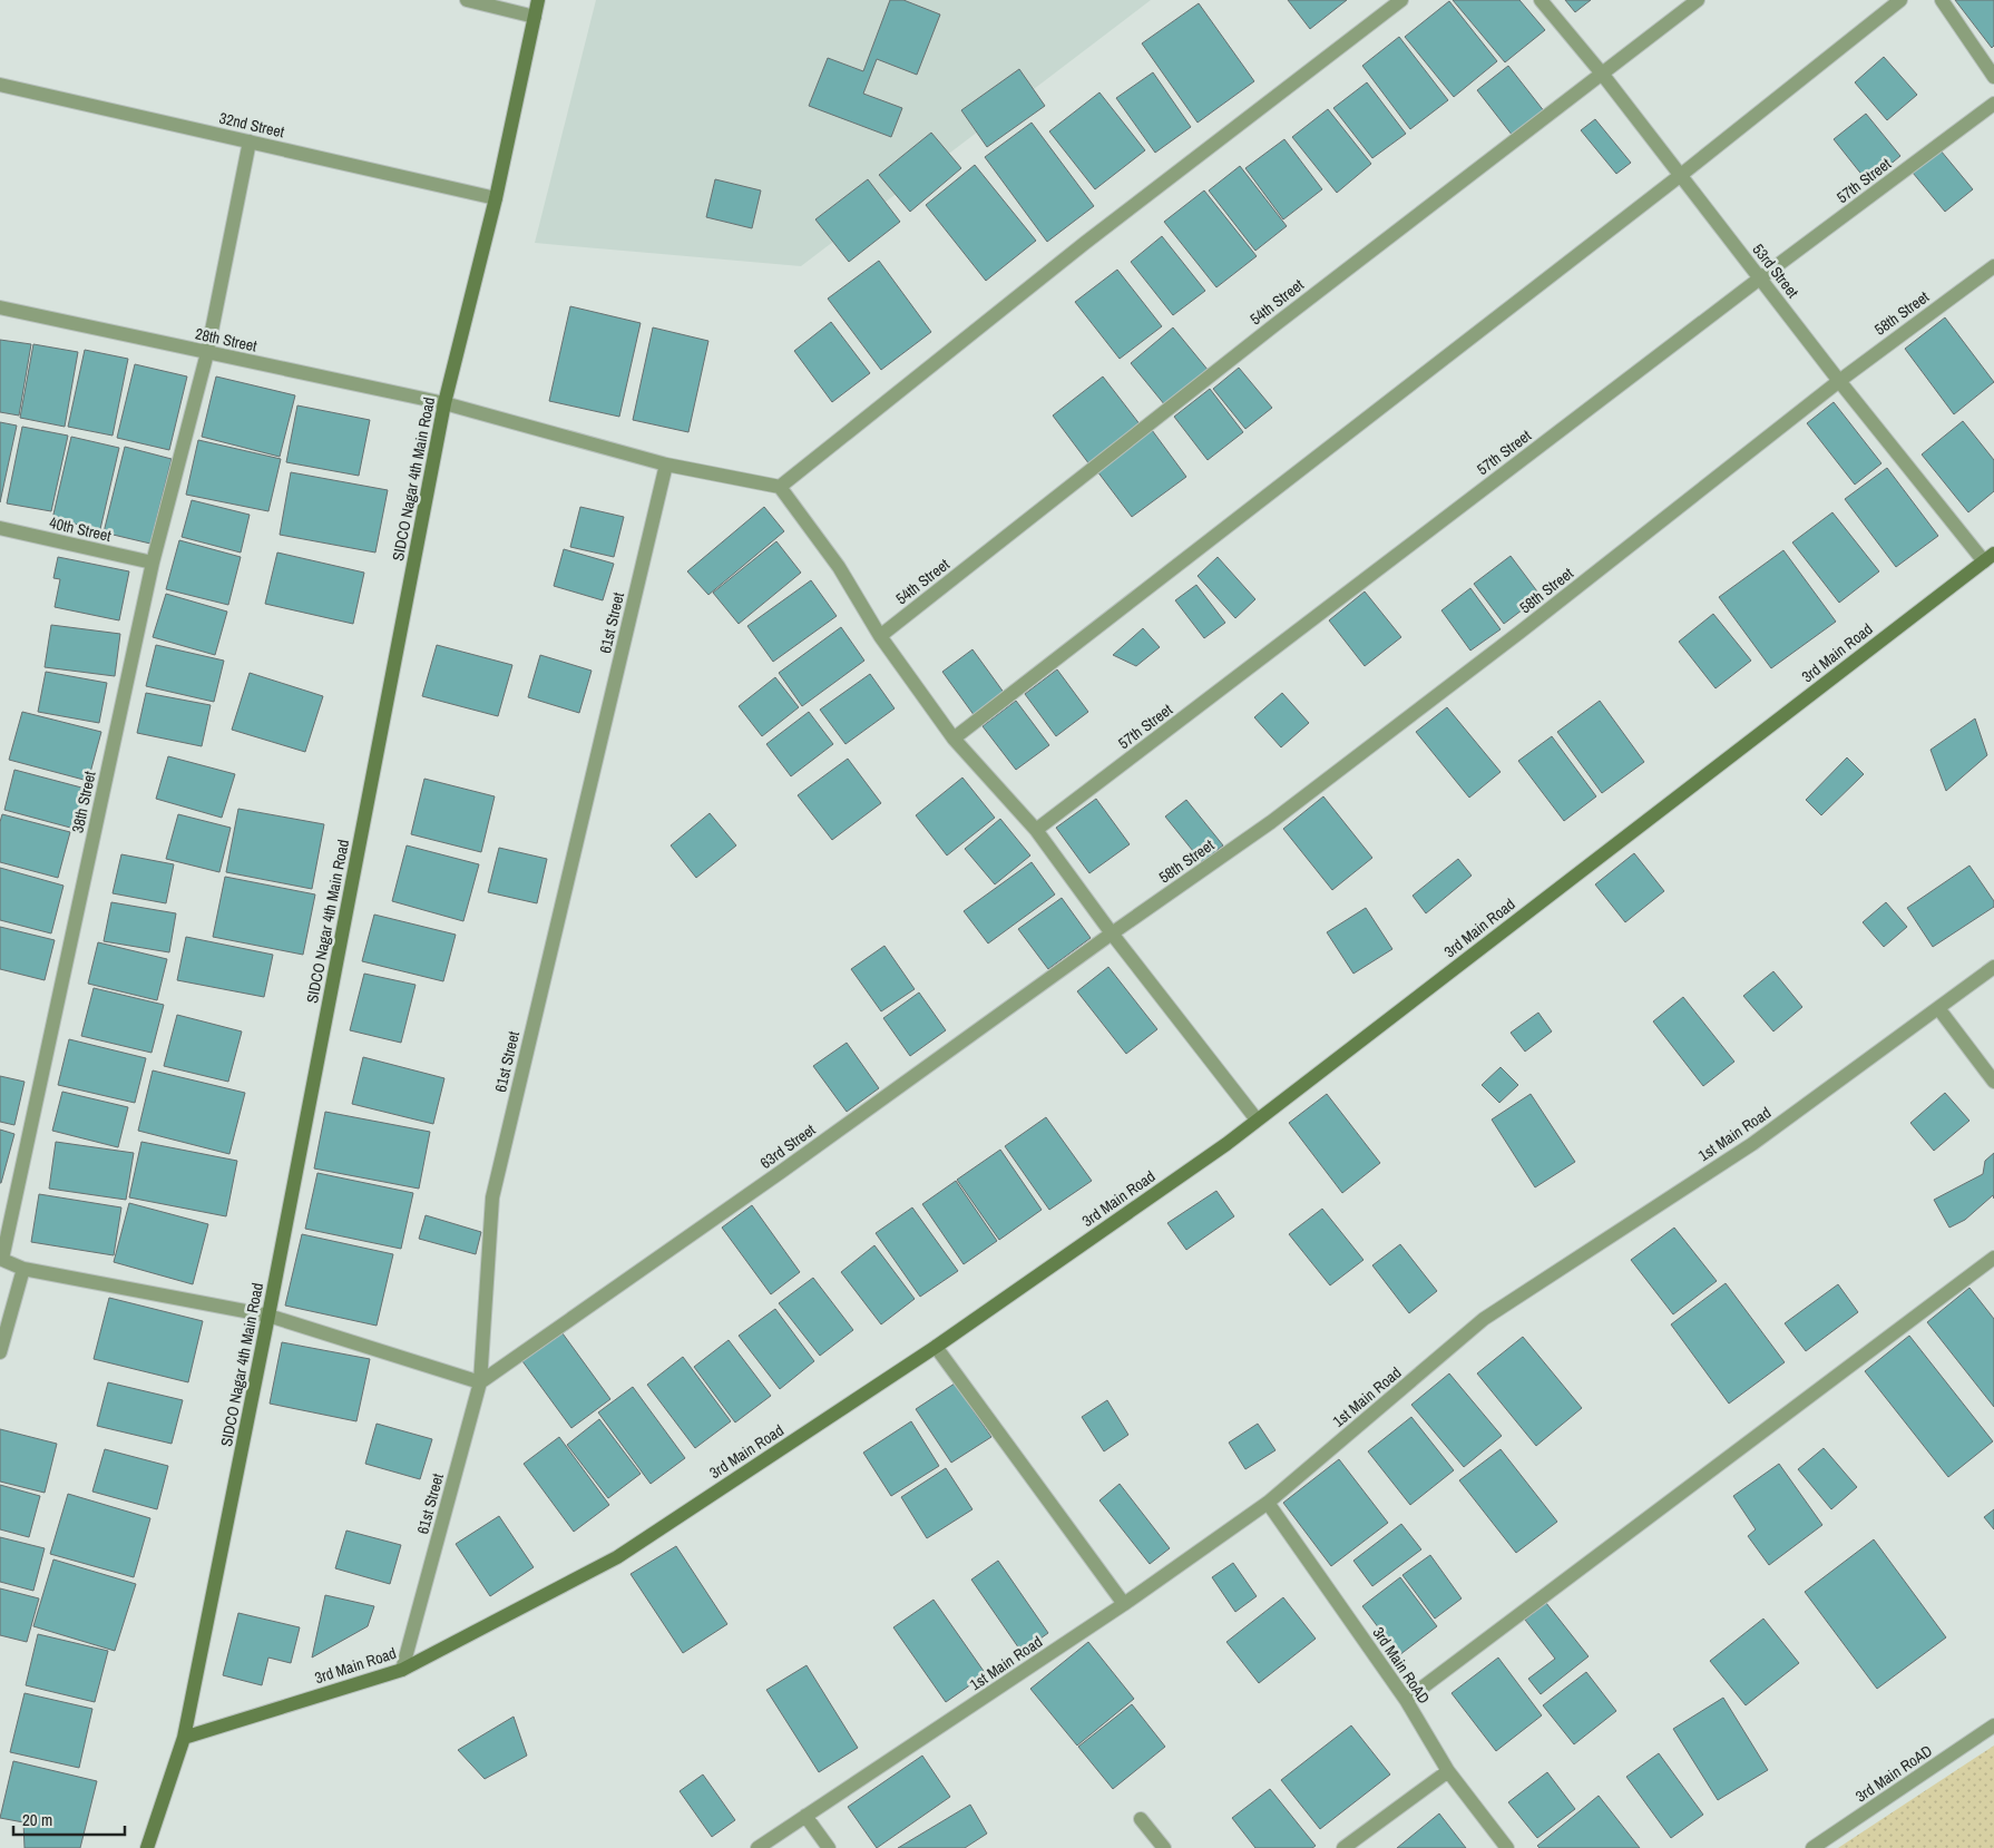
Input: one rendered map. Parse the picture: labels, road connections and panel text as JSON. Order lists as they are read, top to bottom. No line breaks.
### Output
{"streets":{"street":["32nd Street","57th Street","53rd Street","54th Street","58th Street","28th Street","SIDCO Nagar 4th Main Road","40th Street","61st Street","3rd Main Road","38th Street","1st Main Road","63rd Street","3rd Main RoAD"]},"crossings":[["32nd Street","SIDCO Nagar 4th Main Road"],["32nd Street","38th Street"],["57th Street","53rd Street"],["53rd Street","54th Street"],["53rd Street","58th Street"],["53rd Street","3rd Main Road"],["58th Street","63rd Street"],["28th Street","SIDCO Nagar 4th Main Road"],["28th Street","61st Street"],["28th Street","38th Street"],["SIDCO Nagar 4th Main Road","3rd Main Road"],["40th Street","38th Street"],["61st Street","3rd Main Road"],["61st Street","63rd Street"],["1st Main Road","3rd Main RoAD"]],"scale_bar":"20 m"}
